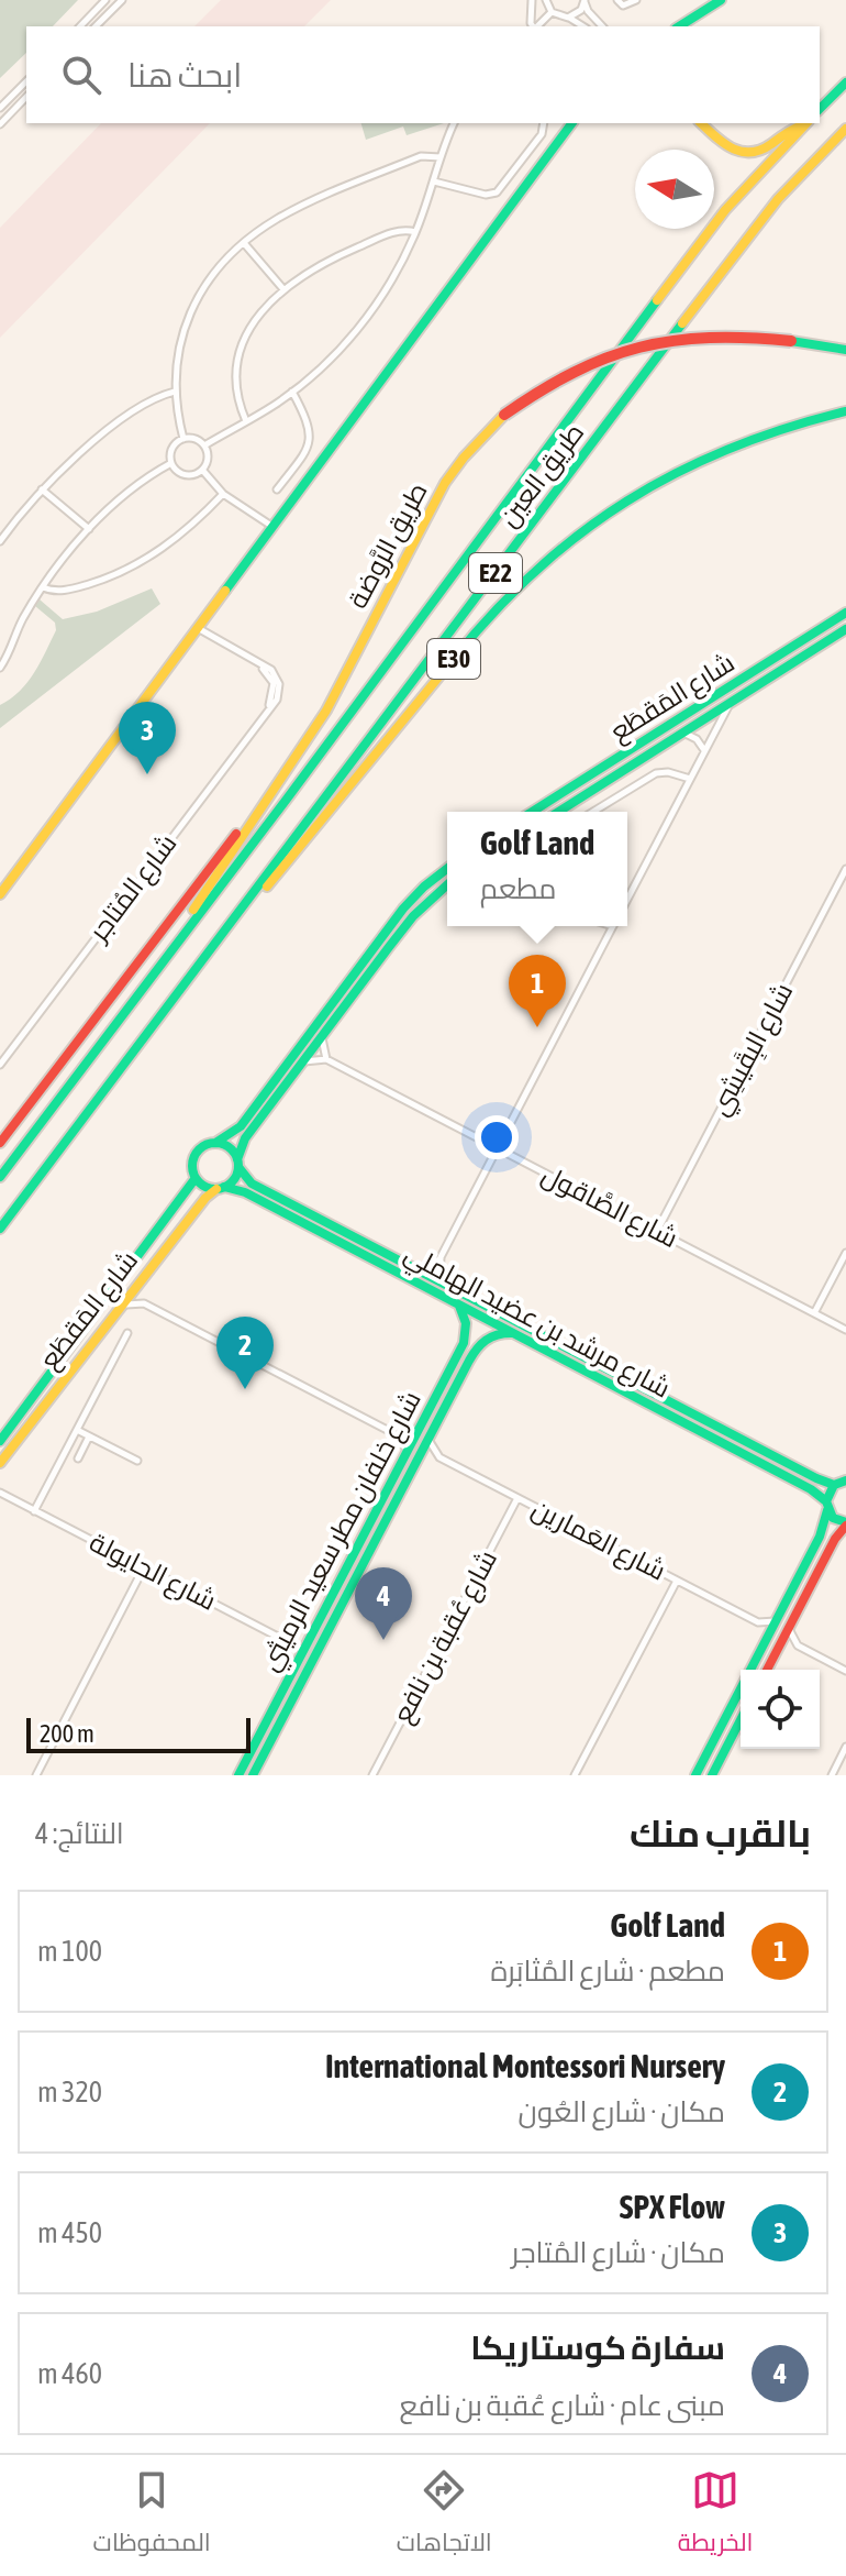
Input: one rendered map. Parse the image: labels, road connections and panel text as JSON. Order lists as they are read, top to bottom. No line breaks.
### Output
{"streets":{"main road":["طريق العين","طريق الرَّوضة","E22","E30","شارع المَقطَع","شارع مرشد بن عضيد الهاملي","شارع خلفان مطر سعيد الرميثي"],"street":["شارع المُتاجر","شارع البِقَيشِي","شارع الصَّاقول","شارع العَمارين","شارع الحايولة","شارع عُقبة بن نافع"]},"crossings":[["طريق العين","طريق الرَّوضة"],["طريق العين","E22"],["طريق العين","E30"],["طريق الرَّوضة","E22"],["E22","E30"],["شارع المَقطَع","شارع مرشد بن عضيد الهاملي"],["شارع البِقَيشِي","شارع الصَّاقول"],["شارع مرشد بن عضيد الهاملي","شارع خلفان مطر سعيد الرميثي"],["شارع خلفان مطر سعيد الرميثي","شارع الحايولة"],["شارع العَمارين","شارع عُقبة بن نافع"]],"scale_bar":"200 m","north":"left","page":{"search":"ابحث هنا","pins":["3","1","2","4"],"popup":["Golf Land","مطعم"],"scale":"200 m","heading":["بالقرب منك","النتائج: 4"],"list":[{"mark":"1","name":"Golf Land","note":"مطعم · شارع المُثابَرة","value":"100 m"},{"mark":"2","name":"International Montessori Nursery","note":"مكان · شارع العُون","value":"320 m"},{"mark":"3","name":"SPX Flow","note":"مكان · شارع المُتاجر","value":"450 m"},{"mark":"4","name":"سفارة كوستاريكا","note":"مبنى عام · شارع عُقبة بن نافع","value":"460 m"}],"nav":["الخريطة","الاتجاهات","المحفوظات"]}}
